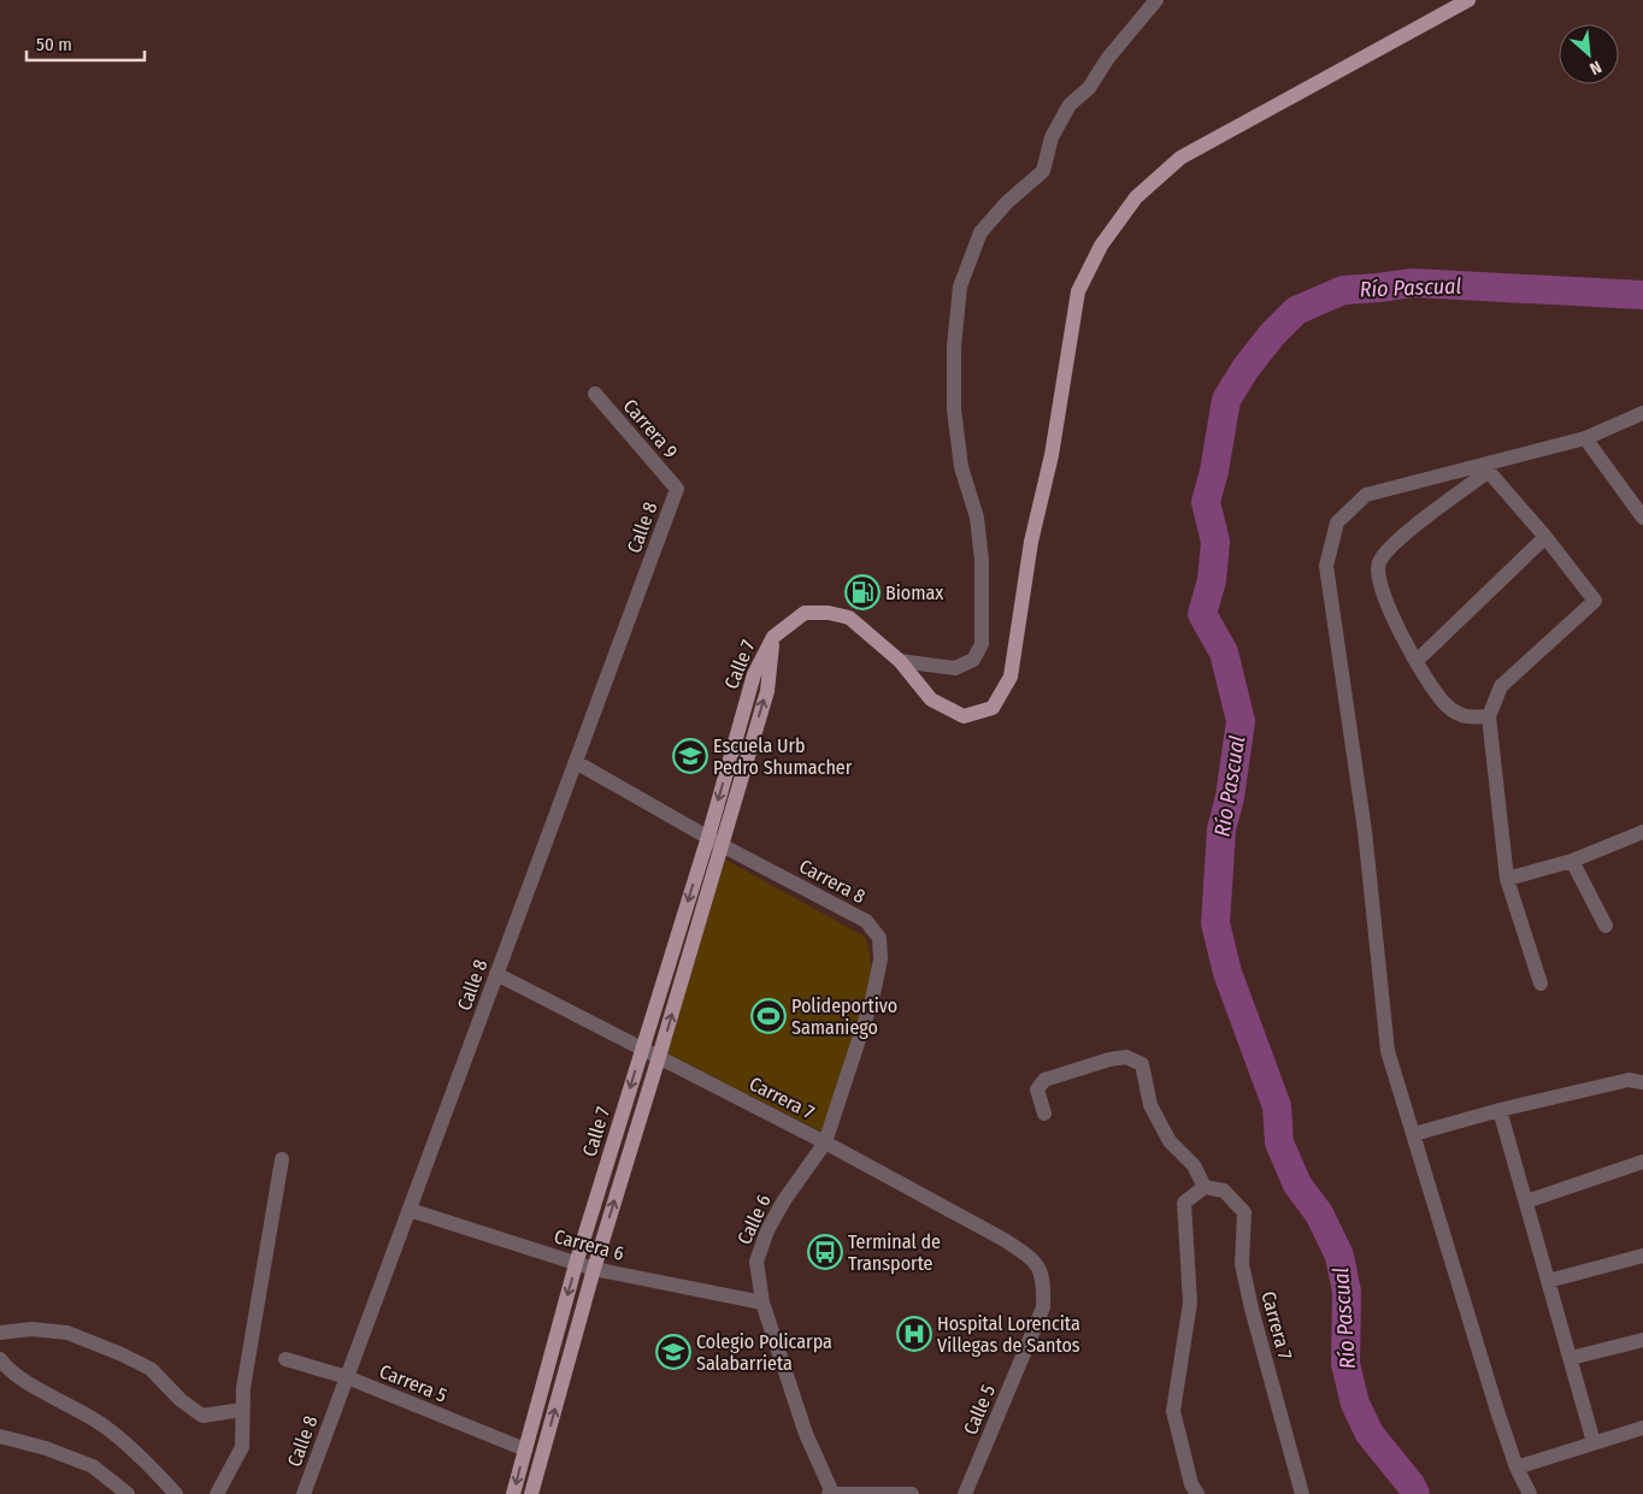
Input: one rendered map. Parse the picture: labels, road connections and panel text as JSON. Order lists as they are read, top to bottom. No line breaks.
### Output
{"streets":{"main road":["Calle 7"],"street":["Carrera 9","Calle 8","Carrera 8","Carrera 7","Calle 6","Carrera 6","Carrera 5","Calle 5"]},"crossings":[["Carrera 9","Calle 8"],["Calle 8","Carrera 8"],["Calle 8","Carrera 7"],["Calle 8","Carrera 6"],["Calle 8","Carrera 5"],["Calle 7","Carrera 8"],["Calle 7","Carrera 7"],["Calle 7","Carrera 6"],["Calle 7","Carrera 5"],["Carrera 8","Carrera 7"],["Carrera 8","Calle 6"],["Carrera 7","Calle 6"],["Carrera 7","Calle 5"],["Calle 6","Carrera 6"]],"water":["Río Pascual"],"places":{"fuel station":["Biomax"],"school or university":["Escuela Urb Pedro Shumacher","Colegio Policarpa Salabarrieta"],"sports":["Polideportivo Samaniego"],"bus stop":["Terminal de Transporte"],"hospital":["Hospital Lorencita Villegas de Santos"]},"scale_bar":"50 m","north":"bottom right"}
